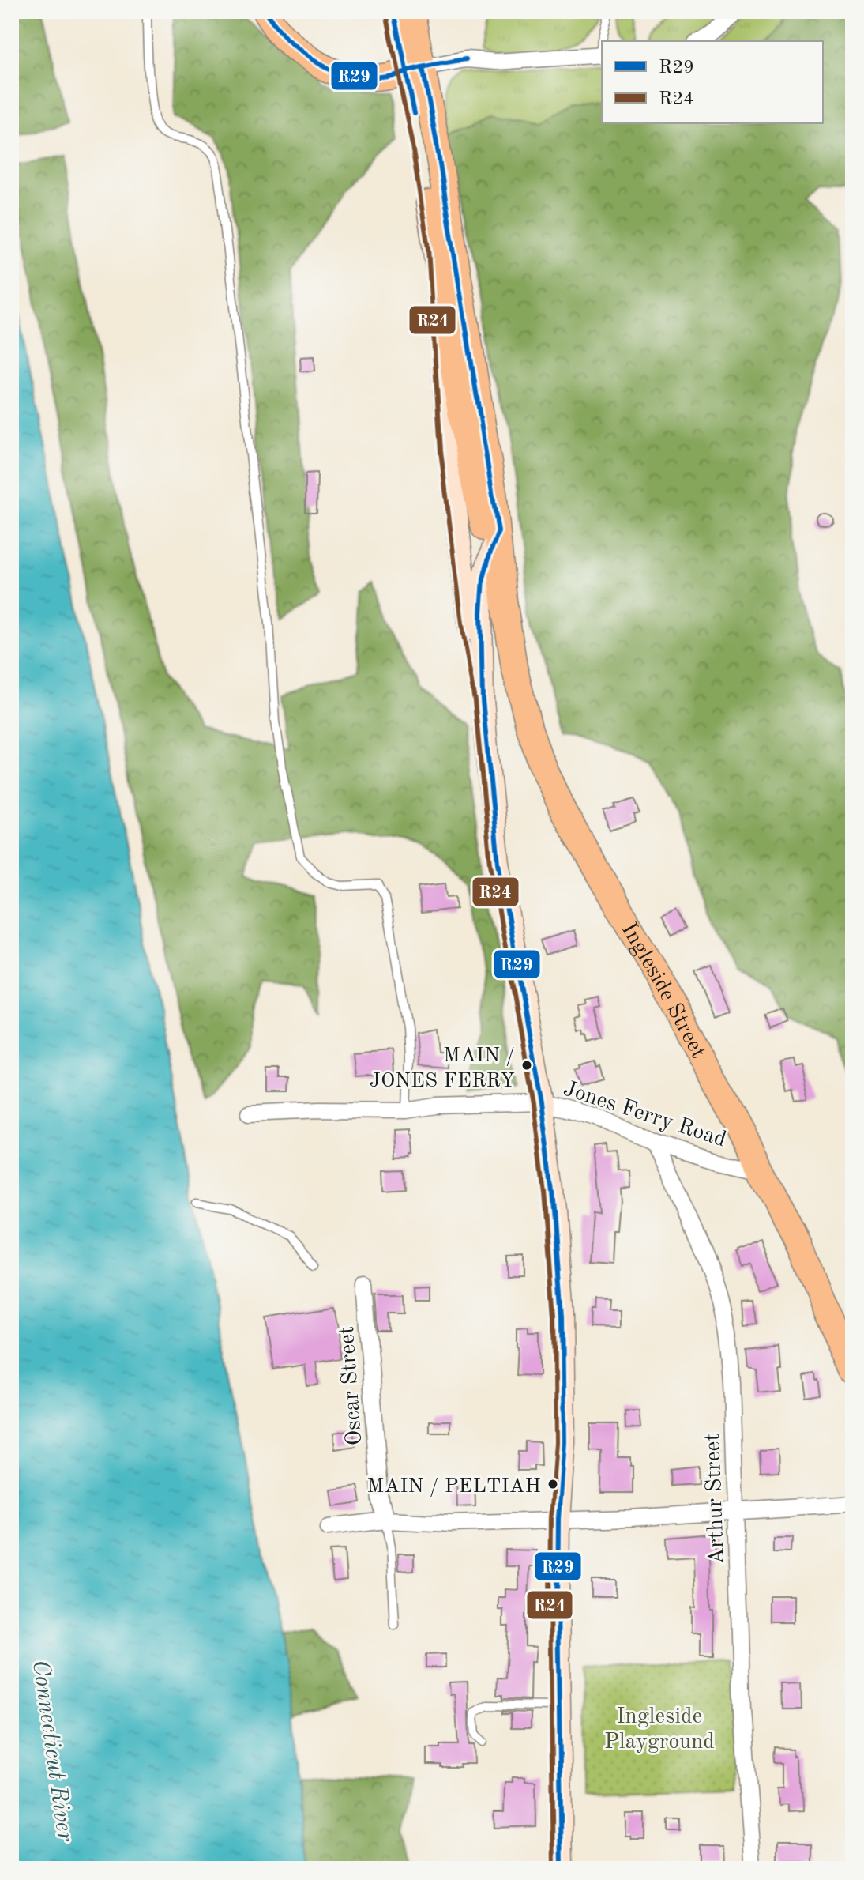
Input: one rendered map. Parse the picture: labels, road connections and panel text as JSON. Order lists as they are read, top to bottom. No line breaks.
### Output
{"streets":{"main road":["Ingleside Street"],"street":["Jones Ferry Road","Oscar Street","Arthur Street"]},"crossings":[["Ingleside Street","Jones Ferry Road"],["Jones Ferry Road","Arthur Street"]],"water":["Connecticut River"],"parks":["Ingleside Playground"],"places":["MAIN / JONES FERRY","MAIN / PELTIAH"],"lines":["transit line R29","transit line R24"],"legend":["R29","R24"]}
